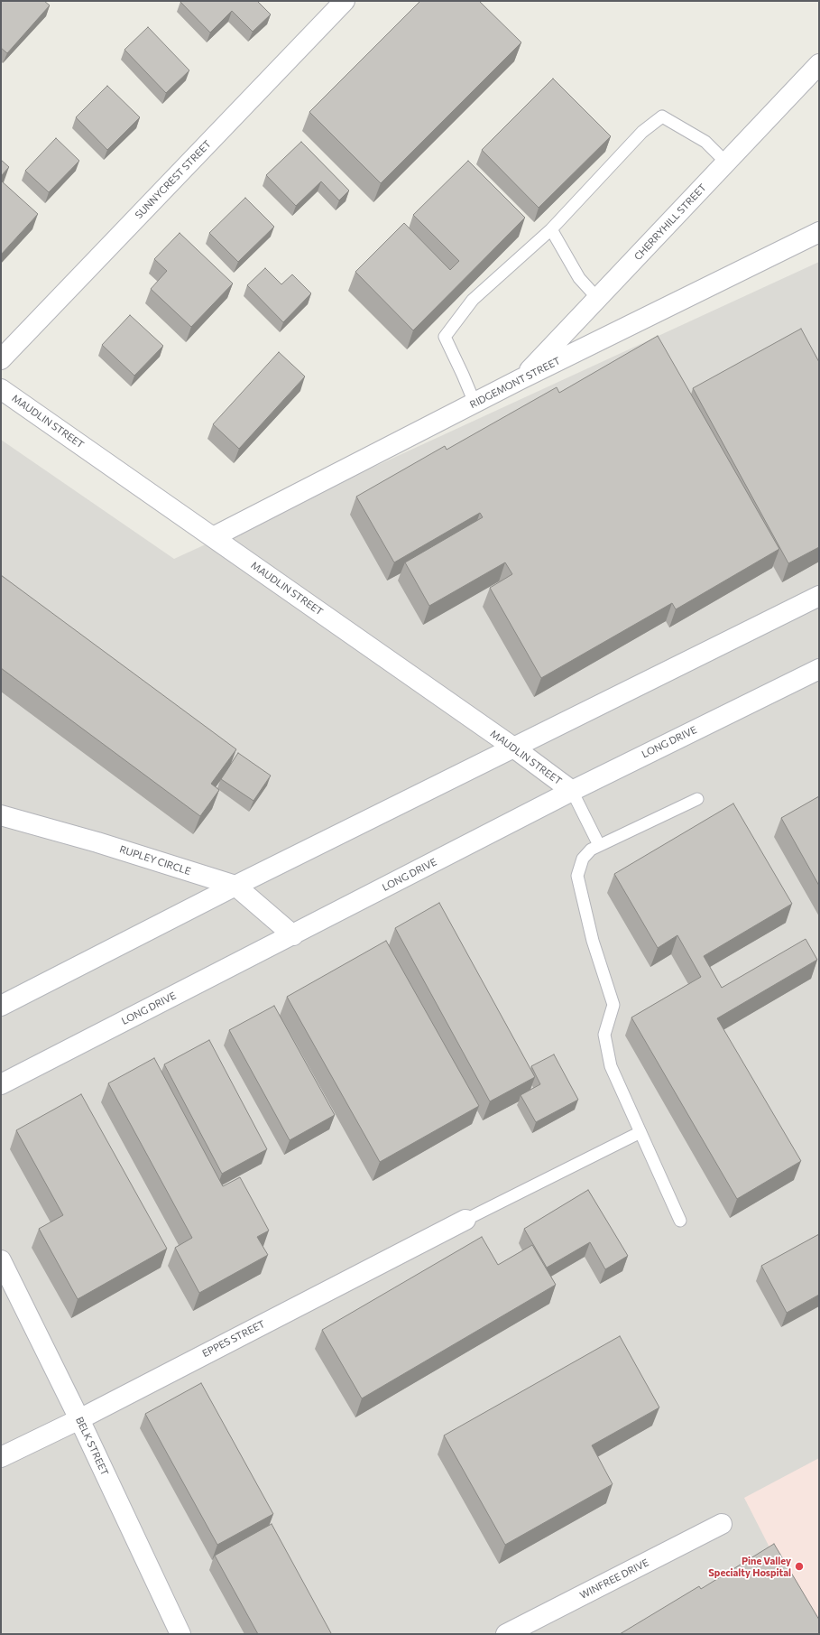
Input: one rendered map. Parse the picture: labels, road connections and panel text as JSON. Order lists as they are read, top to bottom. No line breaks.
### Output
{"streets":{"street":["SUNNYCREST STREET","CHERRYHILL STREET","RIDGEMONT STREET","MAUDLIN STREET","LONG DRIVE","RUPLEY CIRCLE","EPPES STREET","BELK STREET","WINFREE DRIVE"]},"crossings":[["CHERRYHILL STREET","RIDGEMONT STREET"],["RIDGEMONT STREET","MAUDLIN STREET"],["MAUDLIN STREET","LONG DRIVE"],["LONG DRIVE","RUPLEY CIRCLE"],["EPPES STREET","BELK STREET"]],"places":["Pine Valley Specialty Hospital"]}
